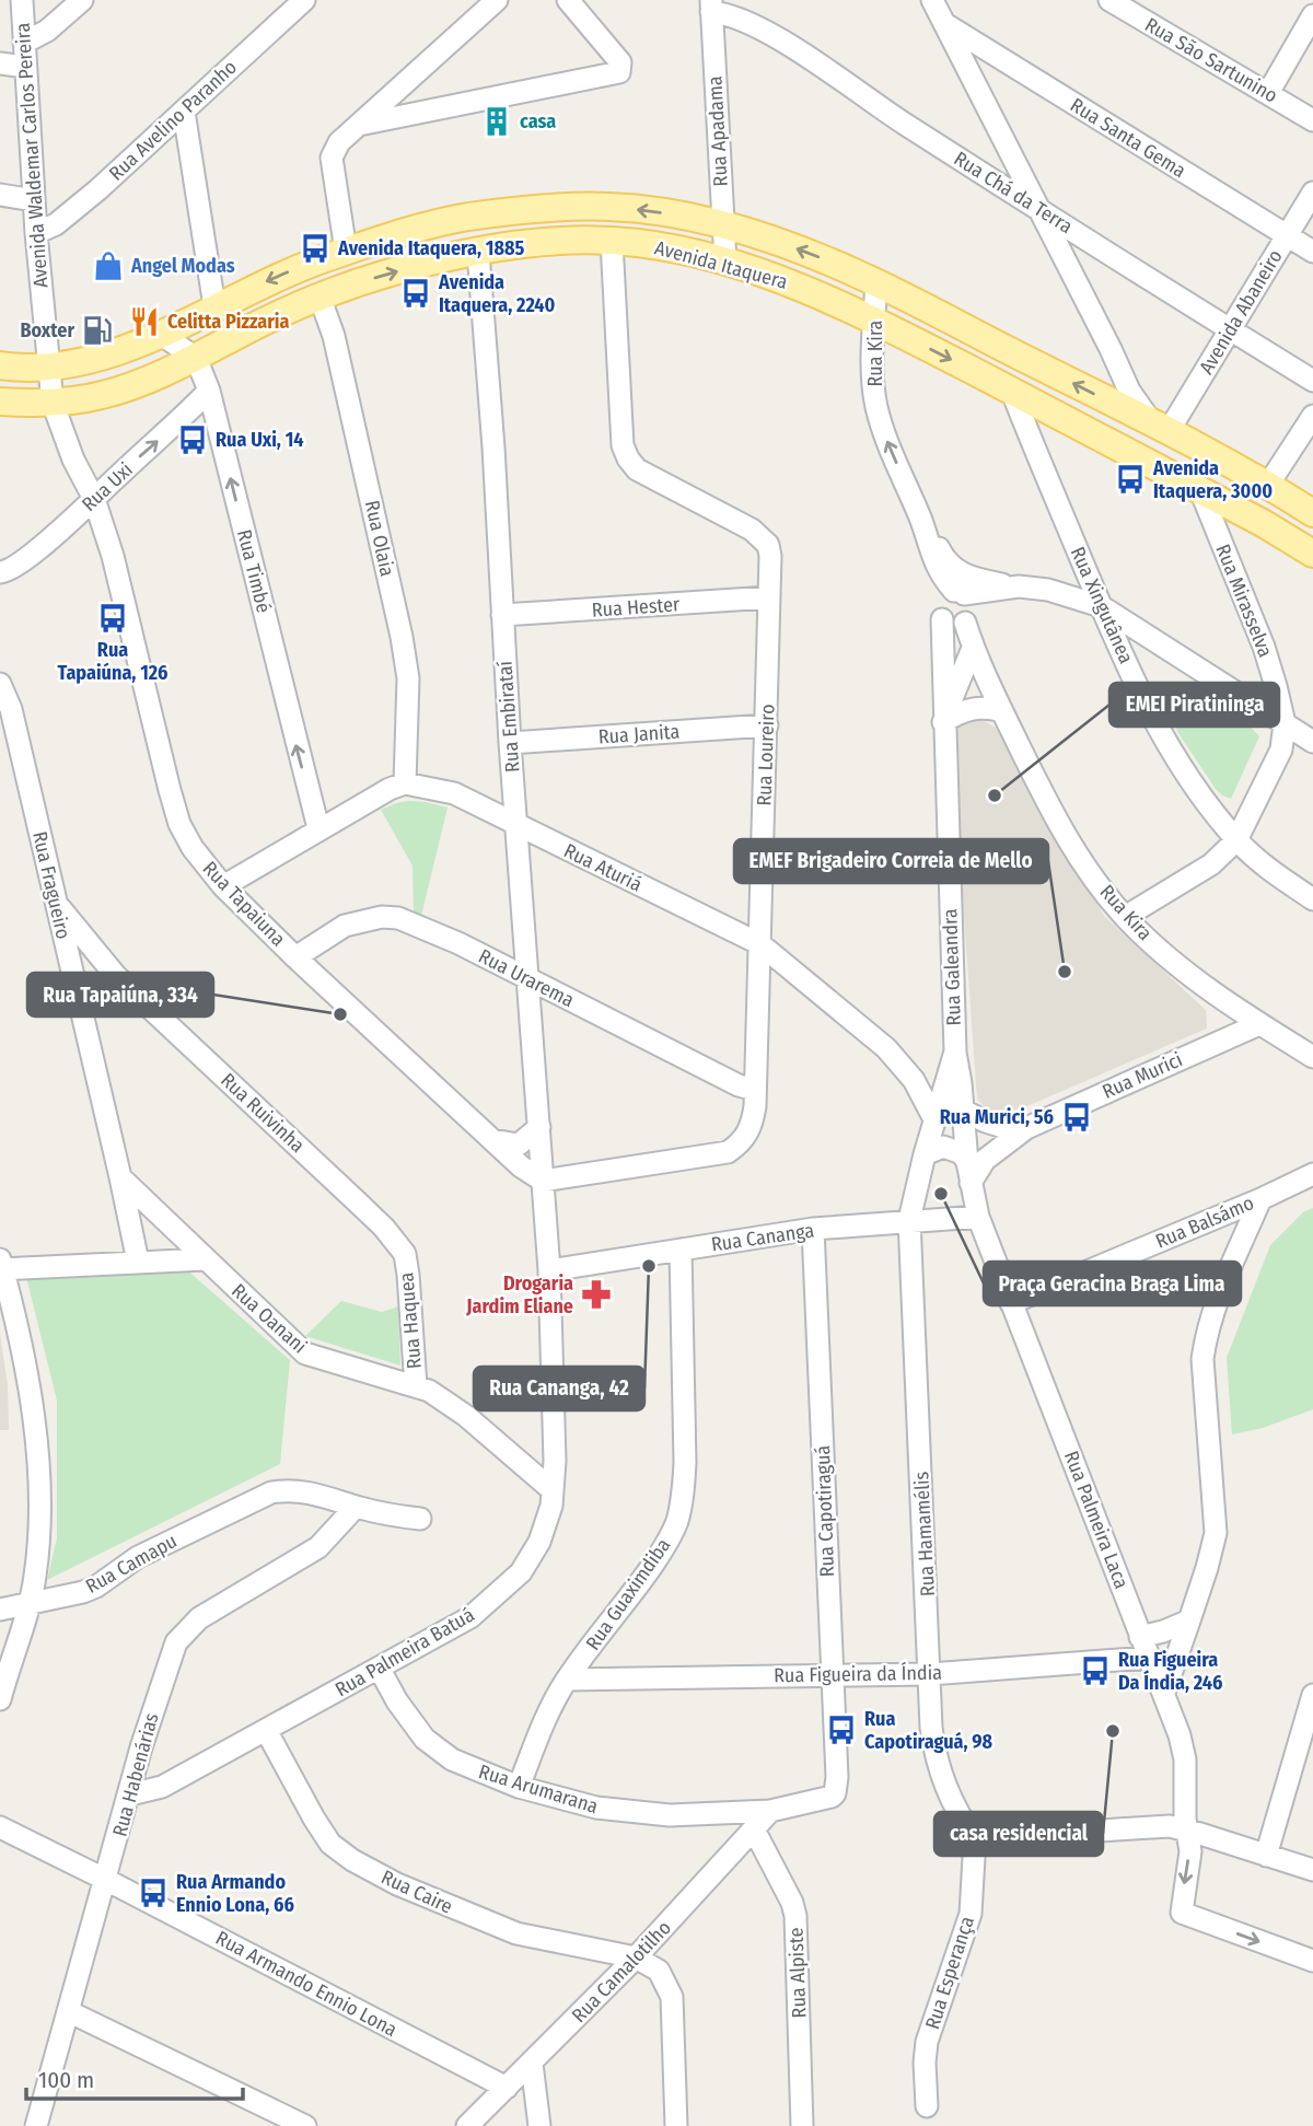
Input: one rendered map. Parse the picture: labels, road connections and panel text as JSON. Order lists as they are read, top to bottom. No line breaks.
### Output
{"streets":{"main road":["Avenida Itaquera"],"street":["Rua São Sartunino","Rua Avelino Paranho","Rua Apadama","Rua Santa Gema","Avenida Waldemar Carlos Pereira","Rua Chá da Terra","Avenida Abaneiro","Rua Kira","Rua Uxi","Rua Olaia","Rua Timbé","Rua Mirasselva","Rua Xingutânea","Rua Hester","Rua Embirataí","Rua Janita","Rua Loureiro","Rua Aturiá","Rua Fragueiro","Rua Tapaiuna","Rua Galeandra","Rua Urarema","Rua Murici","Rua Ruivinha","Rua Balsámo","Rua Cananga","Rua Oanani","Rua Haquea","Rua Capotiraguá","Rua Palmeira Laca","Rua Hamamélis","Rua Camapu","Rua Guaximdiba","Rua Palmeira Batuá","Rua Figueira da Índia","Rua Habenárias","Rua Arumarana","Rua Caire","Rua Camalotilho","Rua Alpiste","Rua Esperança","Rua Armando Ennio Lona"]},"crossings":[["Rua Avelino Paranho","Avenida Waldemar Carlos Pereira"],["Rua Apadama","Rua Chá da Terra"],["Rua Apadama","Avenida Itaquera"],["Rua Santa Gema","Avenida Abaneiro"],["Avenida Waldemar Carlos Pereira","Avenida Itaquera"],["Avenida Waldemar Carlos Pereira","Rua Tapaiuna"],["Rua Chá da Terra","Avenida Abaneiro"],["Avenida Itaquera","Avenida Abaneiro"],["Avenida Itaquera","Rua Kira"],["Avenida Itaquera","Rua Olaia"],["Avenida Itaquera","Rua Timbé"],["Avenida Itaquera","Rua Mirasselva"],["Avenida Itaquera","Rua Xingutânea"],["Avenida Itaquera","Rua Embirataí"],["Avenida Itaquera","Rua Loureiro"],["Avenida Itaquera","Rua Tapaiuna"],["Rua Kira","Rua Mirasselva"],["Rua Kira","Rua Galeandra"],["Rua Kira","Rua Murici"],["Rua Uxi","Rua Timbé"],["Rua Uxi","Rua Tapaiuna"],["Rua Olaia","Rua Aturiá"],["Rua Mirasselva","Rua Xingutânea"],["Rua Hester","Rua Embirataí"],["Rua Hester","Rua Loureiro"],["Rua Embirataí","Rua Janita"],["Rua Embirataí","Rua Loureiro"],["Rua Embirataí","Rua Aturiá"],["Rua Embirataí","Rua Tapaiuna"],["Rua Embirataí","Rua Urarema"],["Rua Embirataí","Rua Palmeira Batuá"],["Rua Janita","Rua Loureiro"],["Rua Loureiro","Rua Aturiá"],["Rua Loureiro","Rua Tapaiuna"],["Rua Loureiro","Rua Urarema"],["Rua Loureiro","Rua Palmeira Batuá"],["Rua Aturiá","Rua Galeandra"],["Rua Fragueiro","Rua Ruivinha"],["Rua Tapaiuna","Rua Urarema"],["Rua Tapaiuna","Rua Palmeira Batuá"],["Rua Galeandra","Rua Palmeira Laca"],["Rua Galeandra","Rua Hamamélis"],["Rua Murici","Rua Palmeira Laca"],["Rua Ruivinha","Rua Haquea"],["Rua Balsámo","Rua Palmeira Laca"],["Rua Cananga","Rua Capotiraguá"],["Rua Cananga","Rua Palmeira Laca"],["Rua Cananga","Rua Hamamélis"],["Rua Cananga","Rua Guaximdiba"],["Rua Cananga","Rua Palmeira Batuá"],["Rua Oanani","Rua Haquea"],["Rua Oanani","Rua Palmeira Batuá"],["Rua Capotiraguá","Rua Figueira da Índia"],["Rua Capotiraguá","Rua Arumarana"],["Rua Palmeira Laca","Rua Figueira da Índia"],["Rua Hamamélis","Rua Figueira da Índia"],["Rua Hamamélis","Rua Esperança"],["Rua Camapu","Rua Habenárias"],["Rua Guaximdiba","Rua Figueira da Índia"],["Rua Guaximdiba","Rua Arumarana"],["Rua Palmeira Batuá","Rua Habenárias"],["Rua Palmeira Batuá","Rua Arumarana"],["Rua Palmeira Batuá","Rua Caire"],["Rua Habenárias","Rua Armando Ennio Lona"],["Rua Arumarana","Rua Camalotilho"],["Rua Caire","Rua Camalotilho"],["Rua Camalotilho","Rua Alpiste"],["Rua Camalotilho","Rua Armando Ennio Lona"]],"one_way":["Rua Uxi","Rua Timbé"],"places":{"building":["casa"],"bus stop":["Avenida Itaquera, 1885","Avenida Itaquera, 2240","Rua Uxi, 14","Avenida Itaquera, 3000","Rua Tapaiúna, 126","Rua Murici, 56","Rua Figueira Da Índia, 246","Rua Capotiraguá, 98","Rua Armando Ennio Lona, 66"],"shop":["Angel Modas"],"restaurant":["Celitta Pizzaria"],"fuel station":["Boxter"],"other":["EMEI Piratininga","EMEF Brigadeiro Correia de Mello","Rua Tapaiúna, 334","Praça Geracina Braga Lima","Rua Cananga, 42","casa residencial"],"pharmacy":["Drogaria Jardim Eliane"]},"scale_bar":"100 m"}
